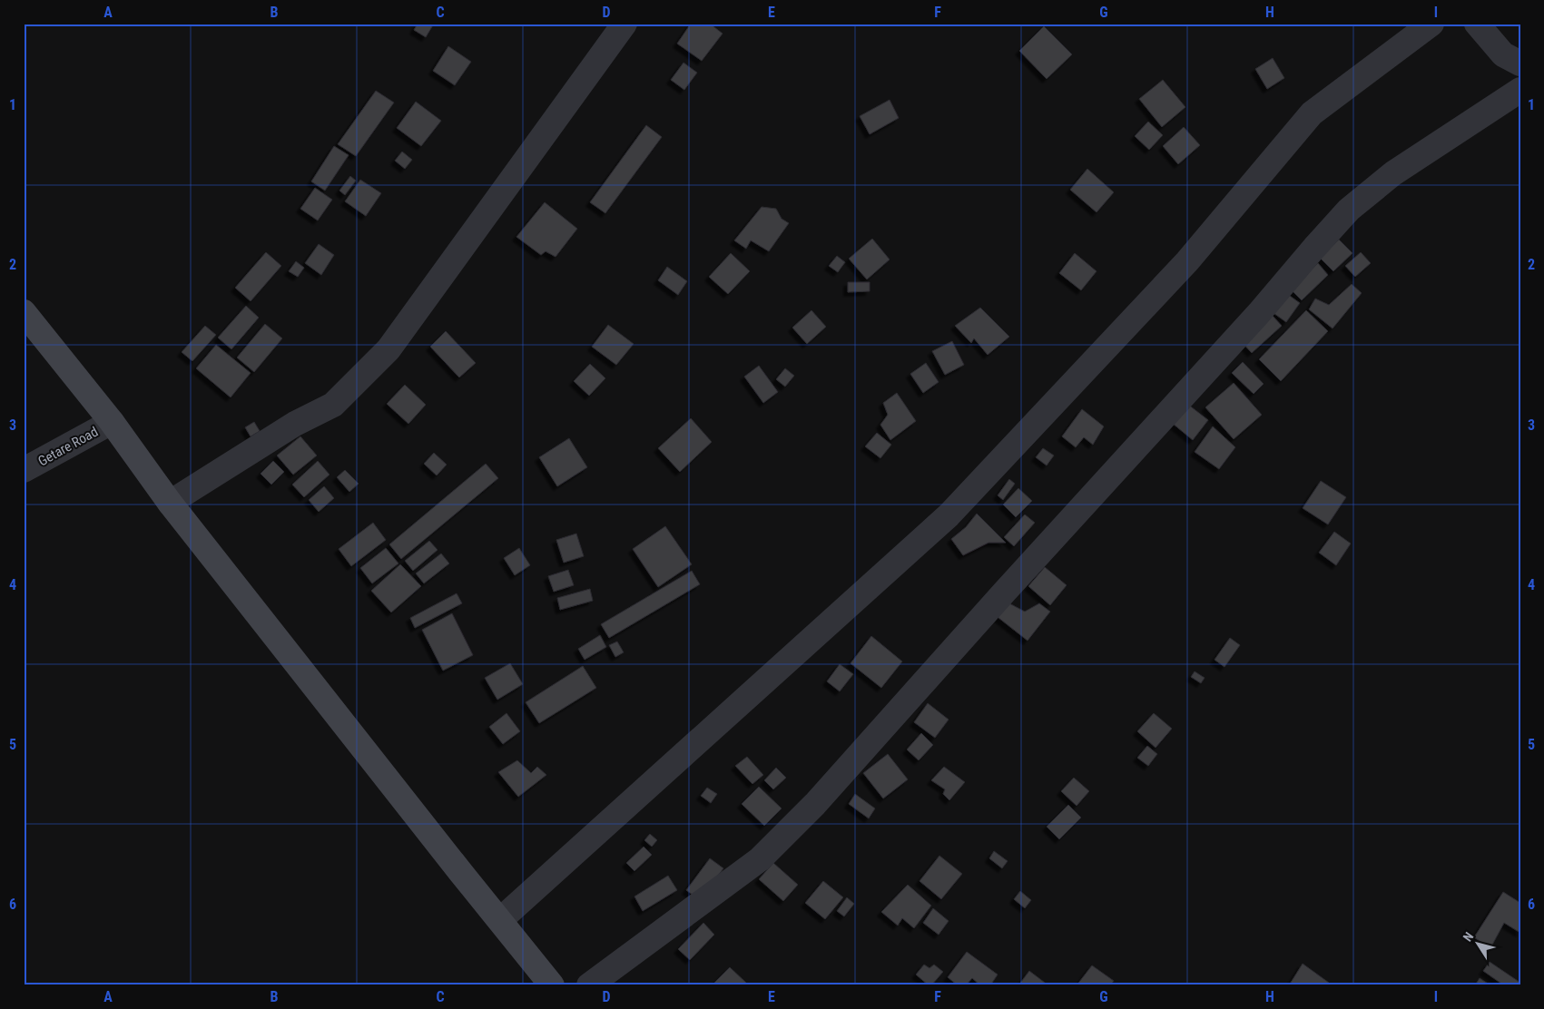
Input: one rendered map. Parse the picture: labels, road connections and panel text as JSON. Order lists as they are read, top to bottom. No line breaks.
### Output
{"streets":{"street":["Getare Road"]},"north":"top left","grid":{"columns":["A","B","C","D","E","F","G","H","I"],"rows":["1","2","3","4","5","6"]}}
